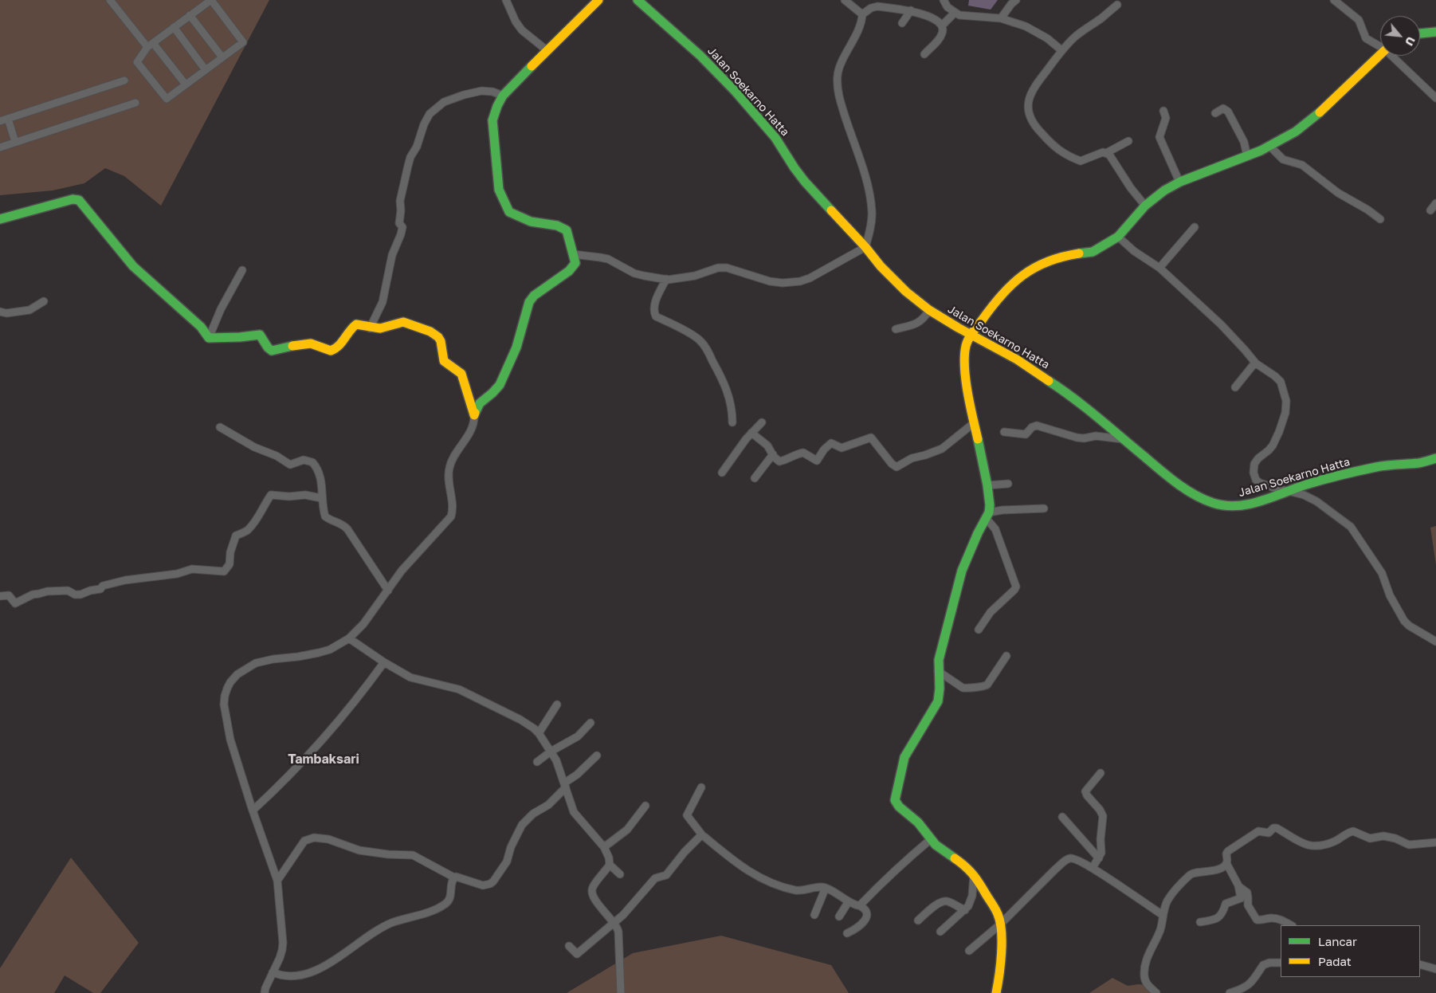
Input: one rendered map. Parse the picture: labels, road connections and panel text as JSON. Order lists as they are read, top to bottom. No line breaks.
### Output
{"streets":{"street":["Jalan Soekarno Hatta"]},"districts":["Tambaksari"],"legend":["Lancar","Padat"],"north":"bottom right"}
